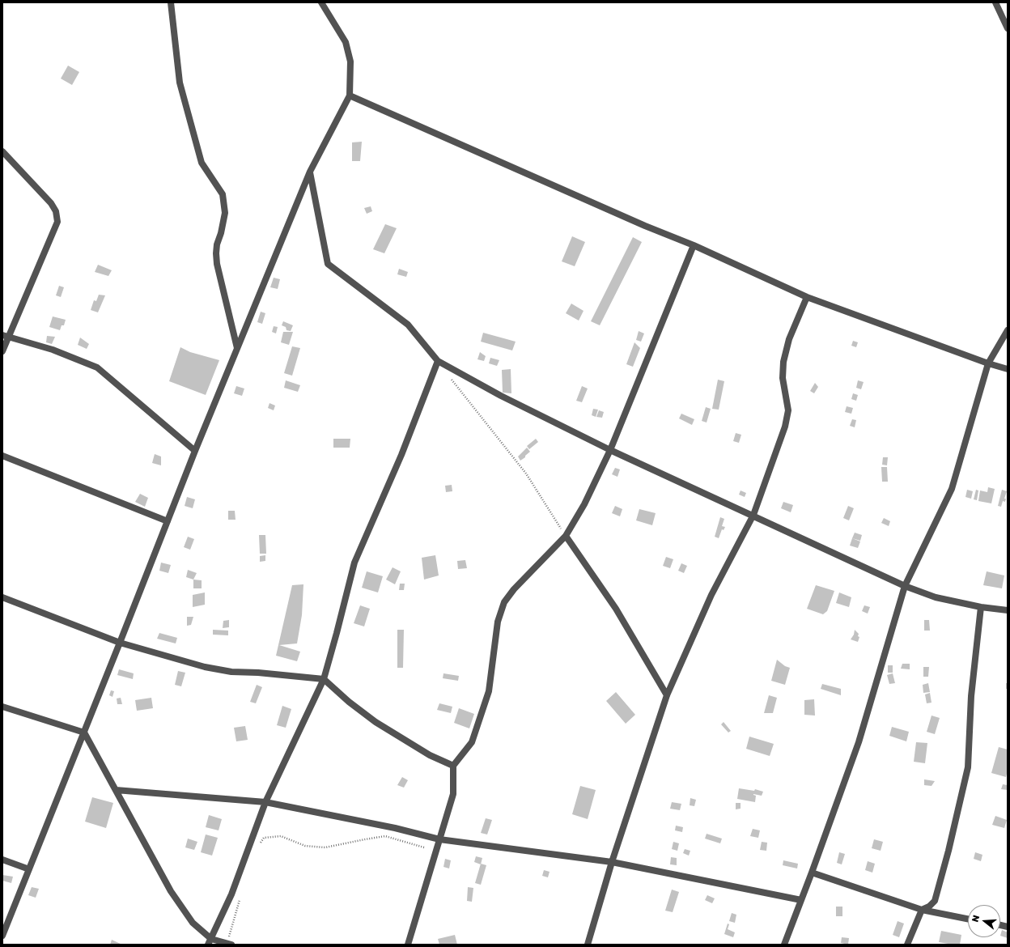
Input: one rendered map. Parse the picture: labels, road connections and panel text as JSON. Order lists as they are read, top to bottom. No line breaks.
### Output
{"north":"left"}
